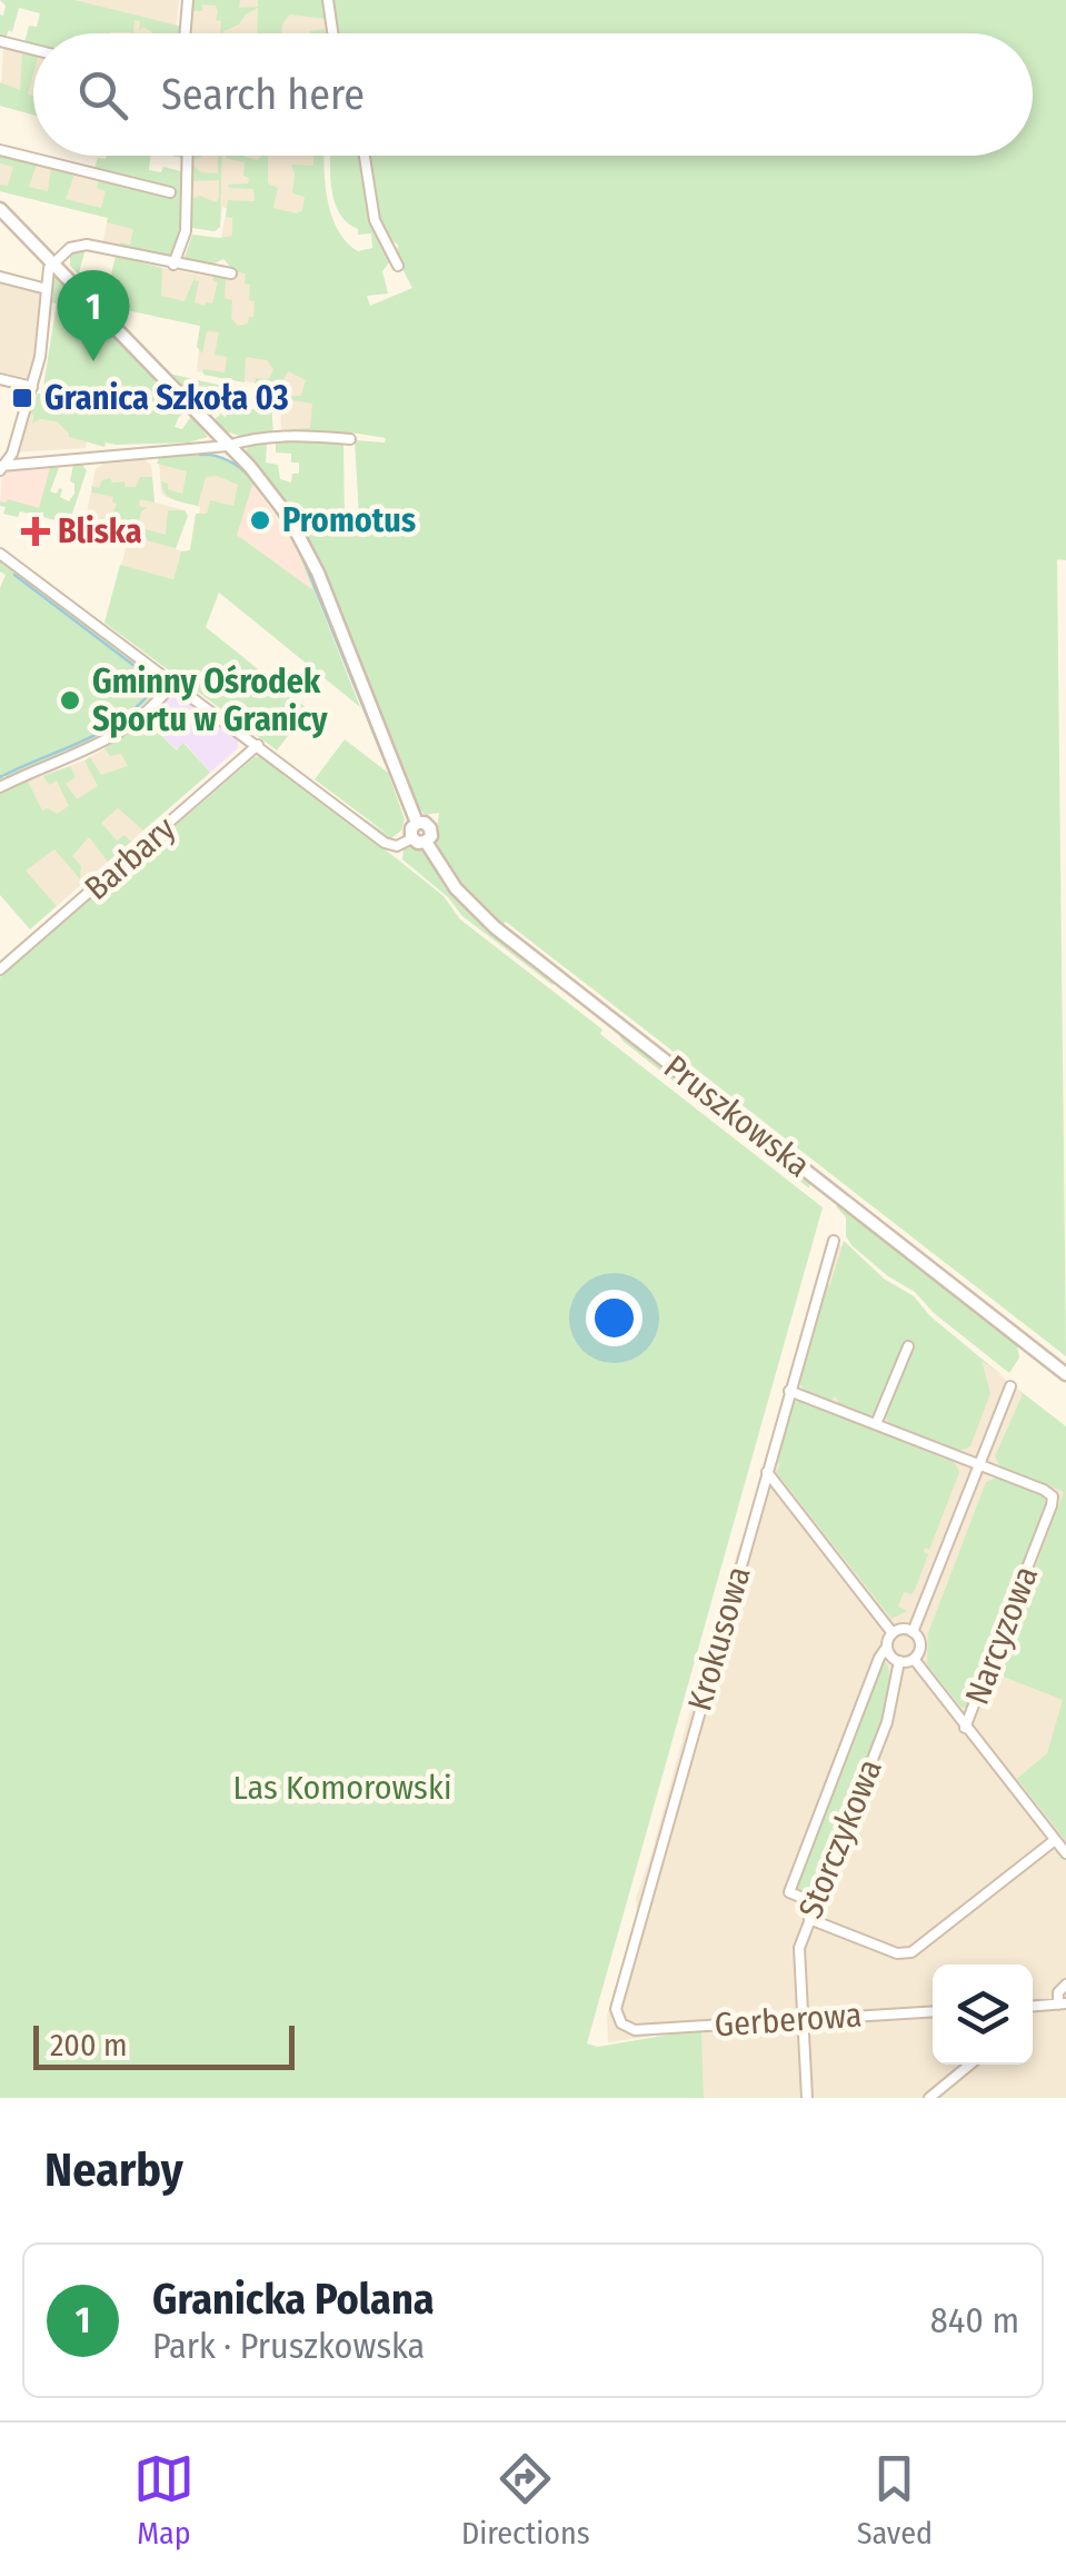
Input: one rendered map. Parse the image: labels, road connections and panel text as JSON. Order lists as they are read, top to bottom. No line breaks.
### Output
{"streets":{"street":["Barbary","Pruszkowska","Narcyzowa","Krokusowa","Storczykowa","Gerberowa"]},"crossings":[["Krokusowa","Gerberowa"],["Storczykowa","Gerberowa"]],"parks":["Las Komorowski"],"places":{"transit":["Granica Szkoła 03"],"other":["Promotus","Gminny Ośrodek Sportu w Granicy"],"health":["Bliska"]},"scale_bar":"200 m","page":{"search":"Search here","pins":"1","scale":"200 m","heading":"Nearby","list":[{"mark":"1","name":"Granicka Polana","note":"Park · Pruszkowska","value":"840 m"}],"nav":["Map","Directions","Saved"]}}
